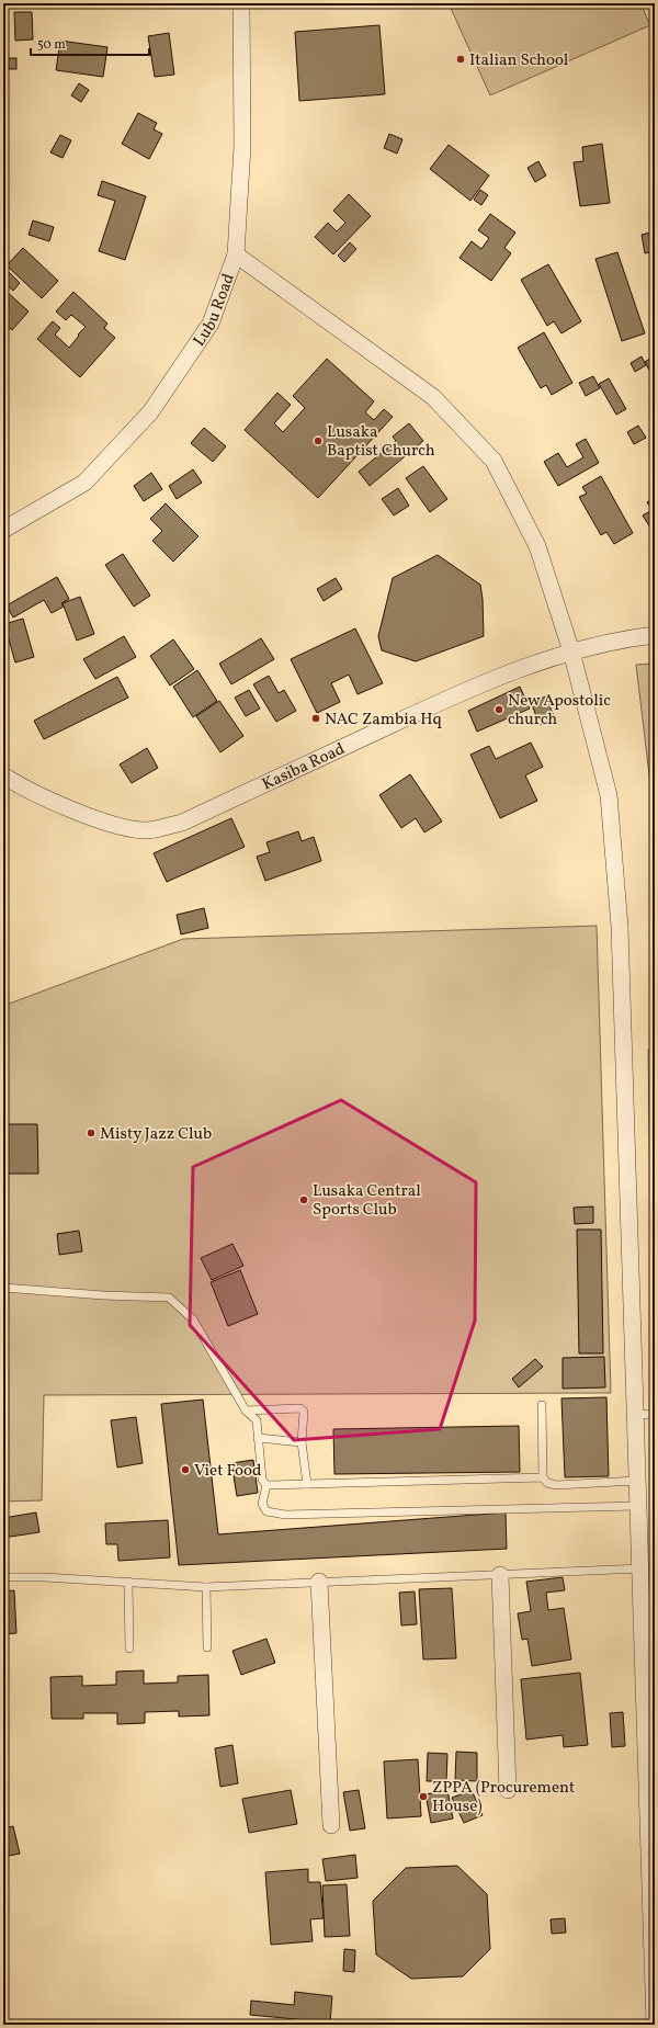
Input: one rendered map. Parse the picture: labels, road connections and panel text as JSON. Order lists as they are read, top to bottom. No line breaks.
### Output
{"streets":{"street":["Lubu Road","Kasiba Road"]},"places":["Italian School","Lusaka Baptist Church","New Apostolic church","NAC Zambia Hq","Misty Jazz Club","Lusaka Central Sports Club","Viet Food","ZPPA (Procurement House)"],"scale_bar":"50 m"}
